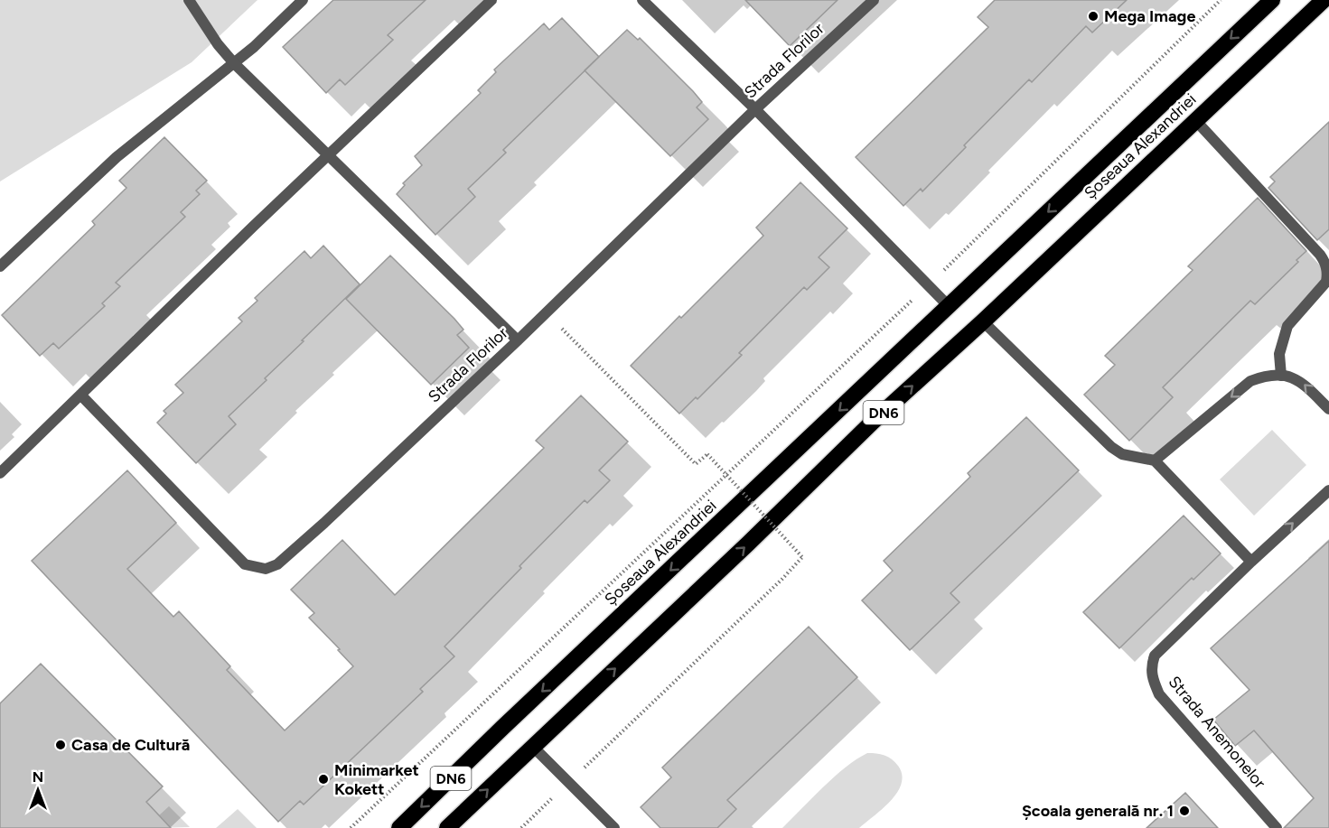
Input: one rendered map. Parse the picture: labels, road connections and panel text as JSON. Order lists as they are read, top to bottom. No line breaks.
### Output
{"streets":{"highway":["Șoseaua Alexandriei","DN6"],"street":["Strada Florilor","Strada Anemonelor"]},"places":["Mega Image","Casa de Cultură","Minimarket Kokett","Școala generală nr. 1"],"north":"top"}
